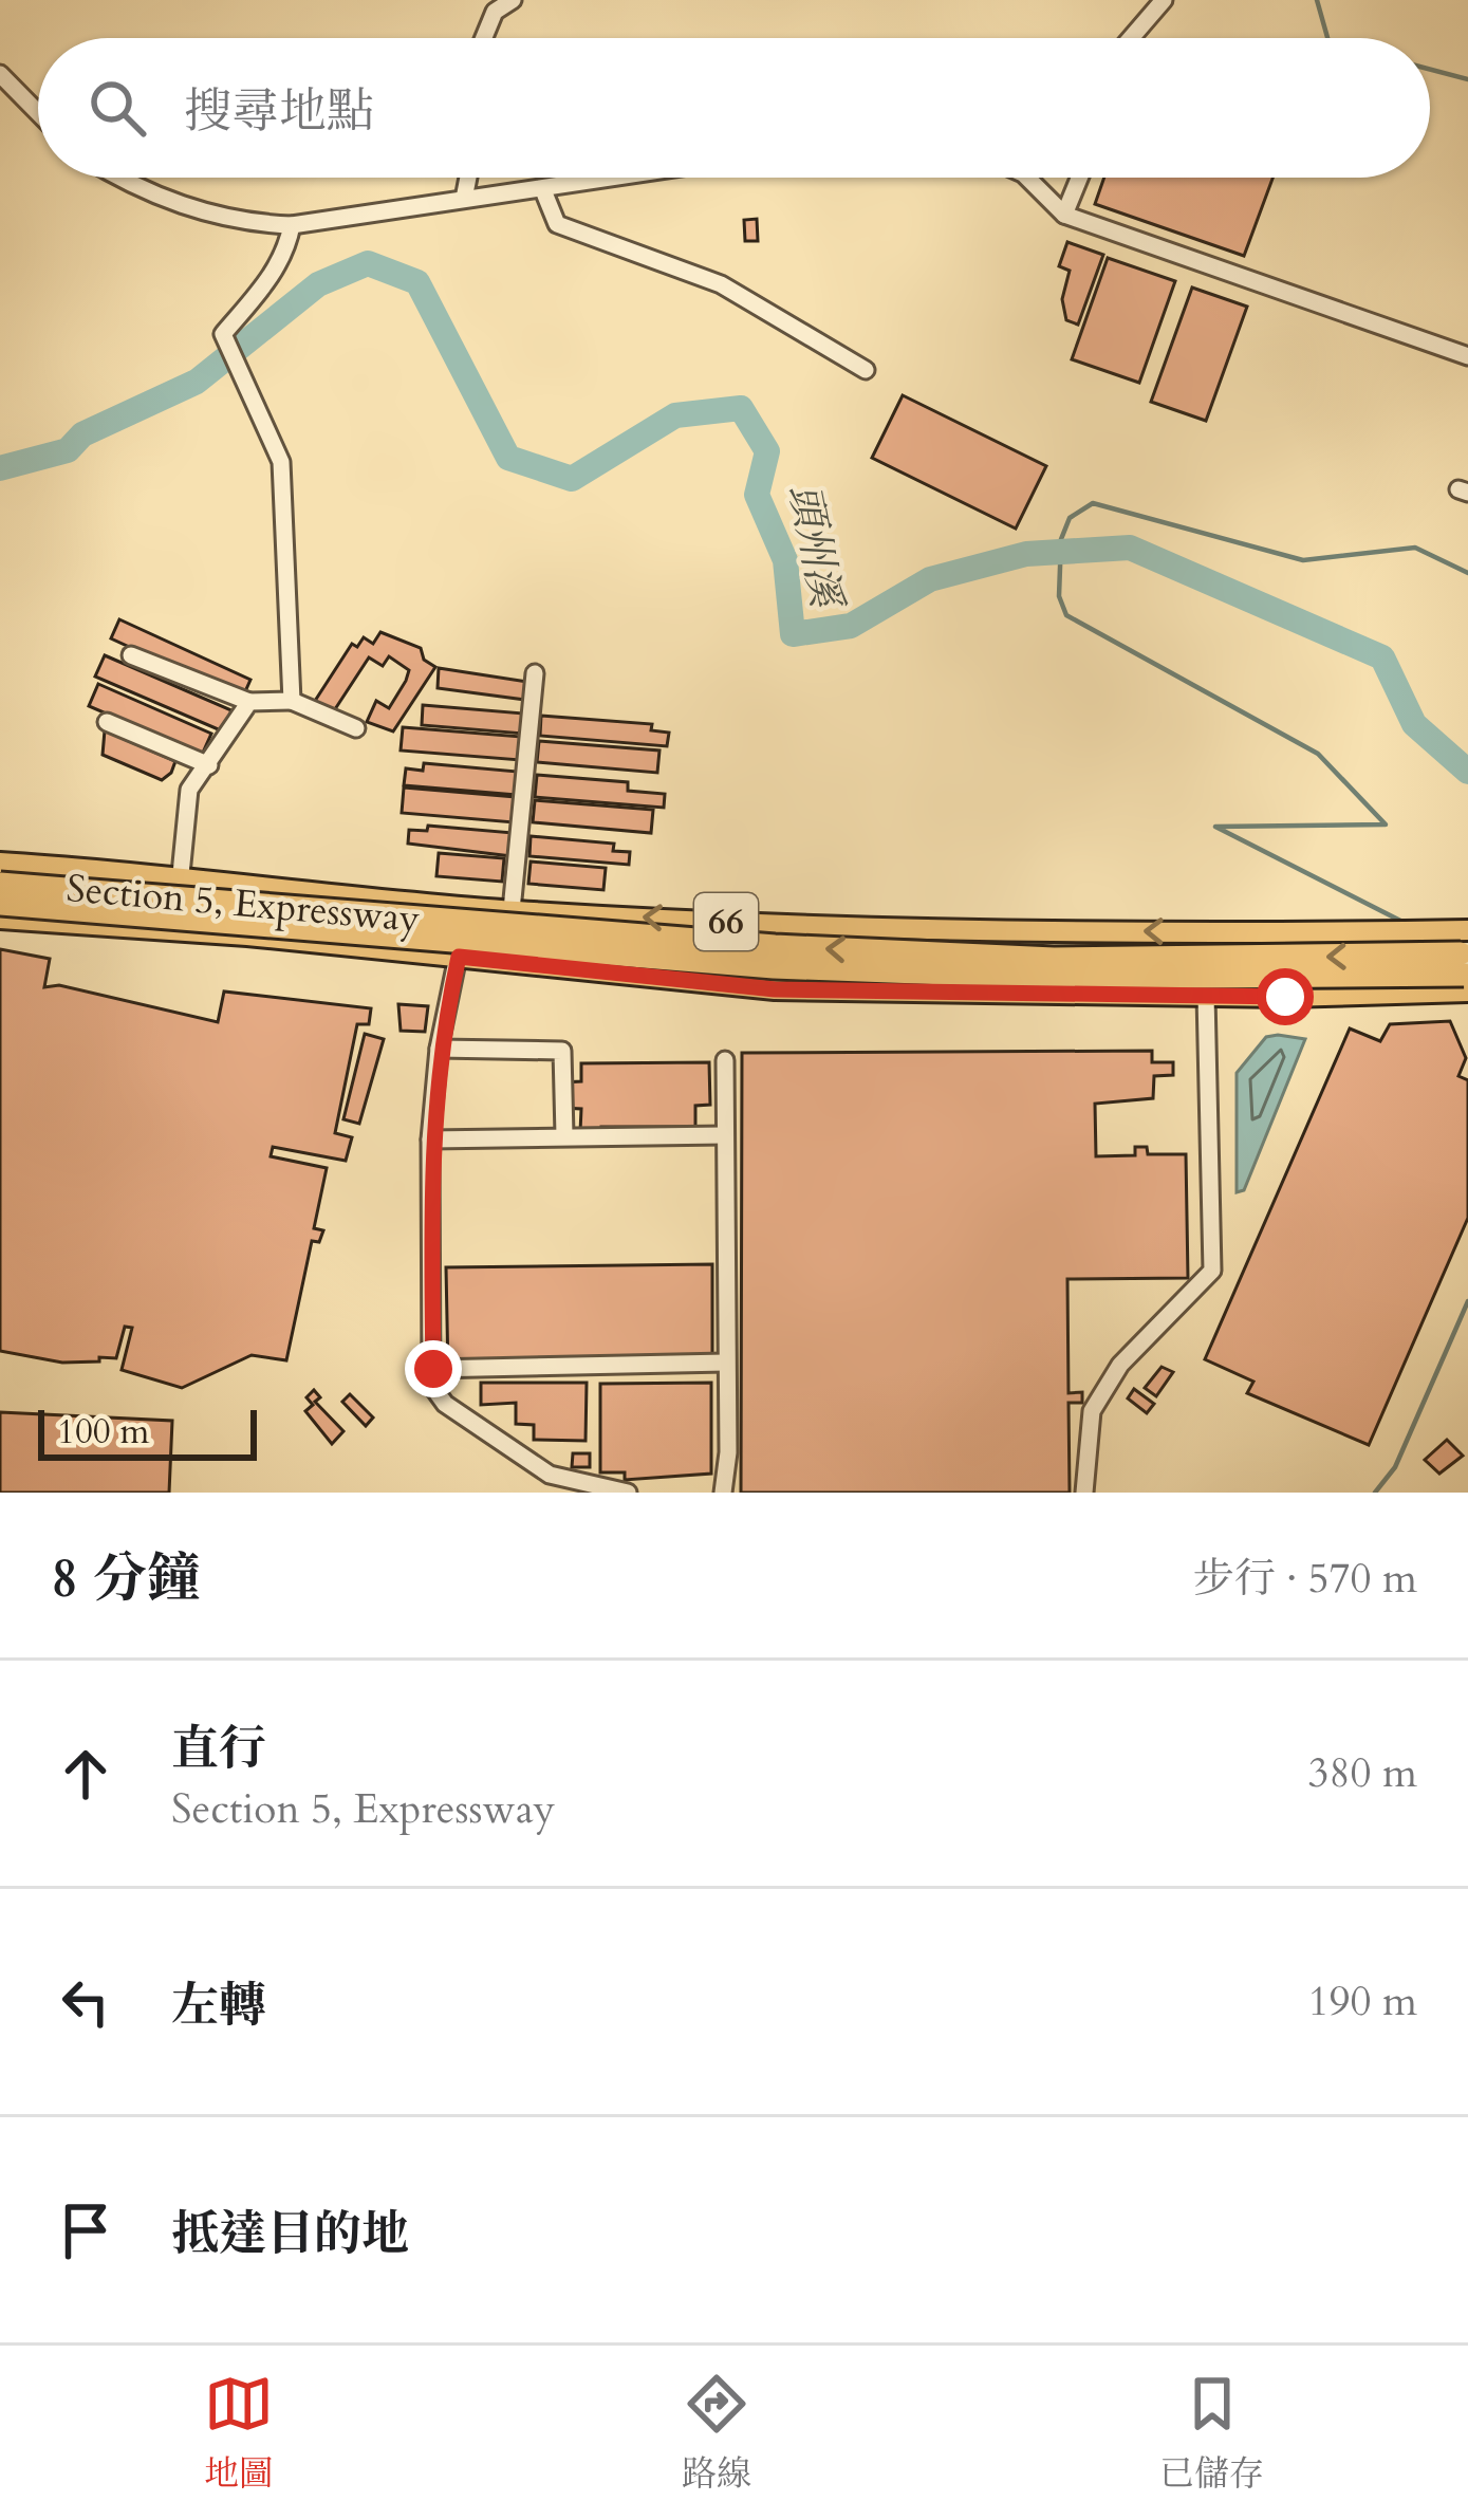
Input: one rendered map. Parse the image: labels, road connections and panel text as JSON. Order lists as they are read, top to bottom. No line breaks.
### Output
{"streets":{"highway":["66"],"main road":["Section 5, Expressway"]},"crossings":[["Section 5, Expressway","66"]],"water":["頭州溪"],"scale_bar":"100 m","page":{"search":"搜尋地點","scale":"100 m","heading":["8 分鐘","步行 · 570 m"],"list":[["直行","Section 5, Expressway","380 m"],["左轉","190 m"],"抵達目的地"],"nav":["地圖","路線","已儲存"]}}
